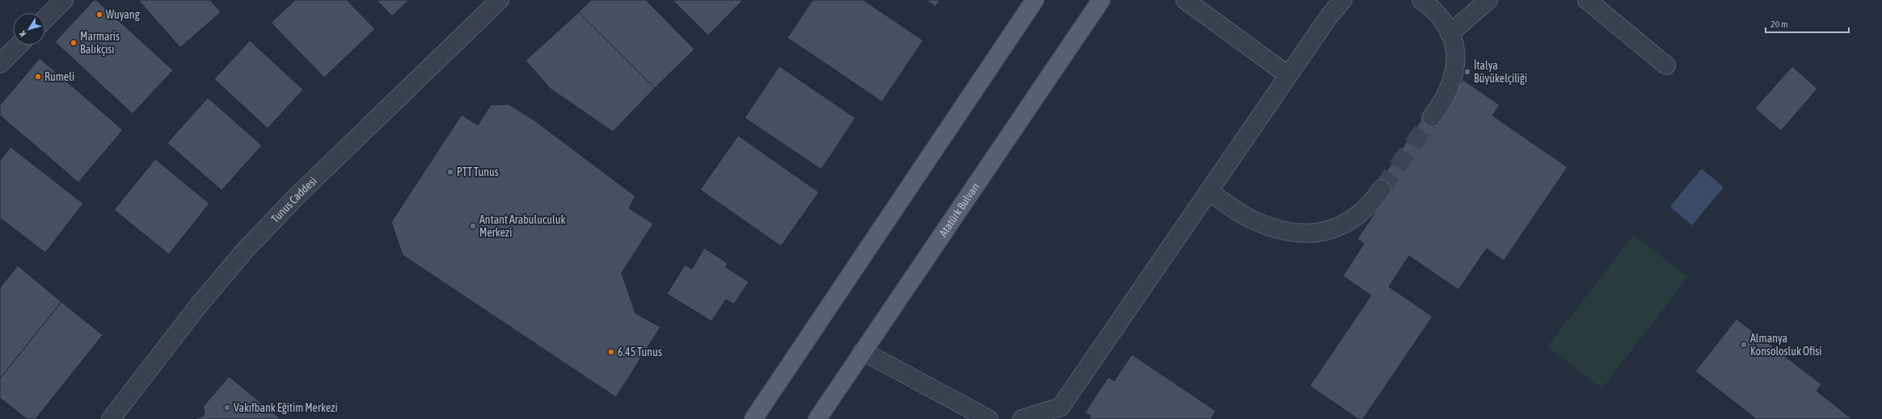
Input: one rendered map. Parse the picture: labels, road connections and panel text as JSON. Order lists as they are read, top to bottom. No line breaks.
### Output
{"streets":{"main road":["Atatürk Bulvarı"],"street":["Tunus Caddesi"]},"places":["Wuyang","Marmaris Balıkçısı","İtalya Büyükelçiliği","Rumeli","PTT Tunus","Antant Arabuluculuk Merkezi","Almanya Konsolosluk Ofisi","6.45 Tunus","Vakıfbank Eğitim Merkezi"],"scale_bar":"20 m","north":"bottom left"}
